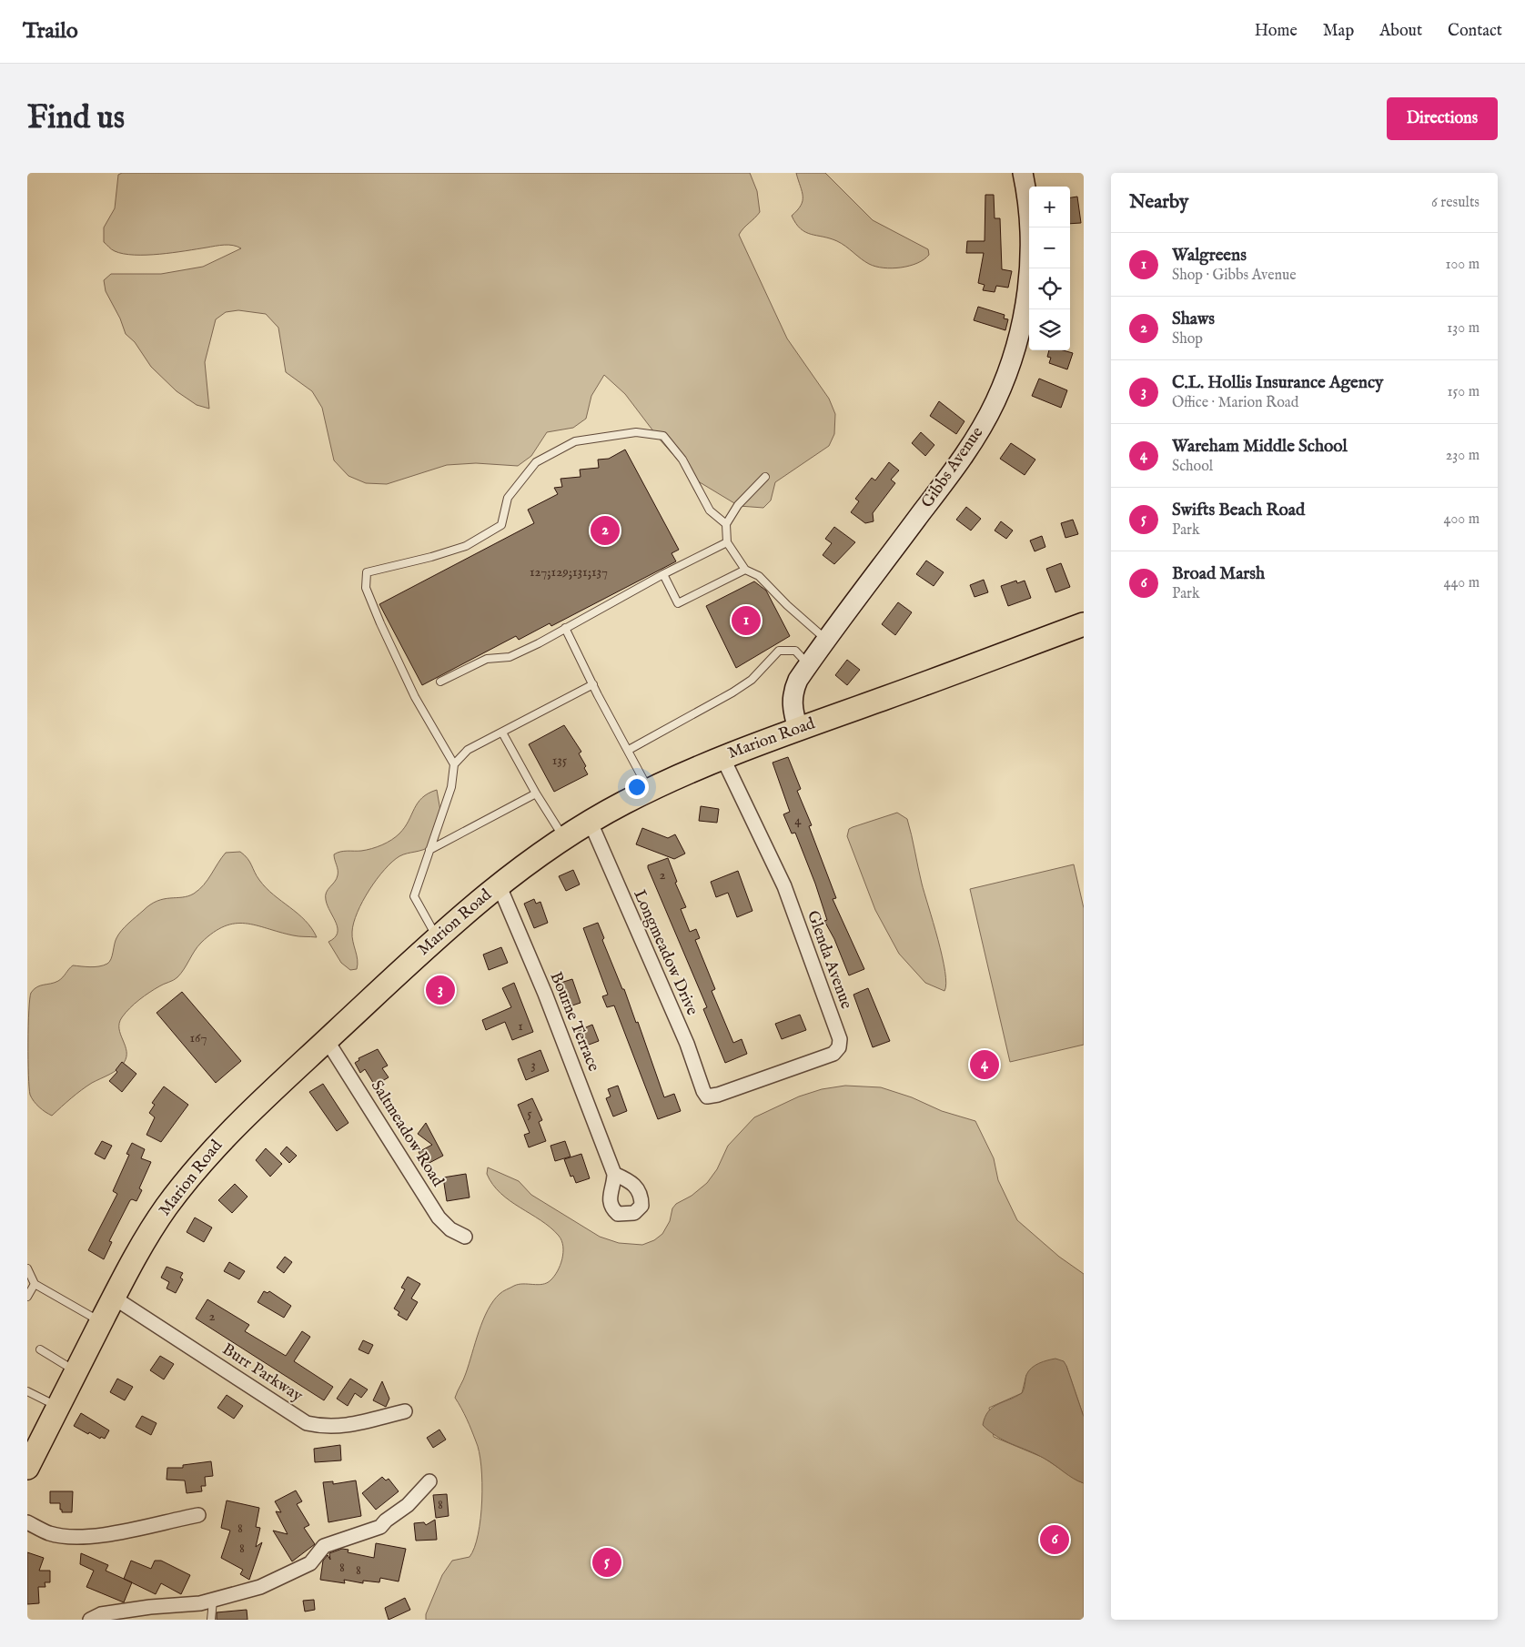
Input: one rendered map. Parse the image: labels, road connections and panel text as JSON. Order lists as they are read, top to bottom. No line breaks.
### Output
{"streets":{"main road":["Gibbs Avenue","Marion Road"],"street":["Longmeadow Drive","Glenda Avenue","Bourne Terrace","Saltmeadow Road","Burr Parkway"]},"crossings":[["Gibbs Avenue","Marion Road"],["Marion Road","Longmeadow Drive"],["Marion Road","Glenda Avenue"],["Marion Road","Bourne Terrace"],["Marion Road","Saltmeadow Road"],["Marion Road","Burr Parkway"],["Longmeadow Drive","Glenda Avenue"]],"house_numbers":["127;129;131;137","135","4","2","1","167","3","5","2","8","8","8","8","8"],"page":{"header":"Trailo","nav":["Home","Map","About","Contact"],"buttons":"Directions","title":"Find us","heading":["Nearby","6 results"],"map_buttons":["+","−"],"list":[{"mark":"1","name":"Walgreens","note":"Shop · Gibbs Avenue","value":"100 m"},{"mark":"2","name":"Shaws","note":"Shop","value":"130 m"},{"mark":"3","name":"C.L. Hollis Insurance Agency","note":"Office · Marion Road","value":"150 m"},{"mark":"4","name":"Wareham Middle School","note":"School","value":"230 m"},{"mark":"5","name":"Swifts Beach Road","note":"Park","value":"400 m"},{"mark":"6","name":"Broad Marsh","note":"Park","value":"440 m"}],"pins":["2","1","3","4","6","5"]}}
